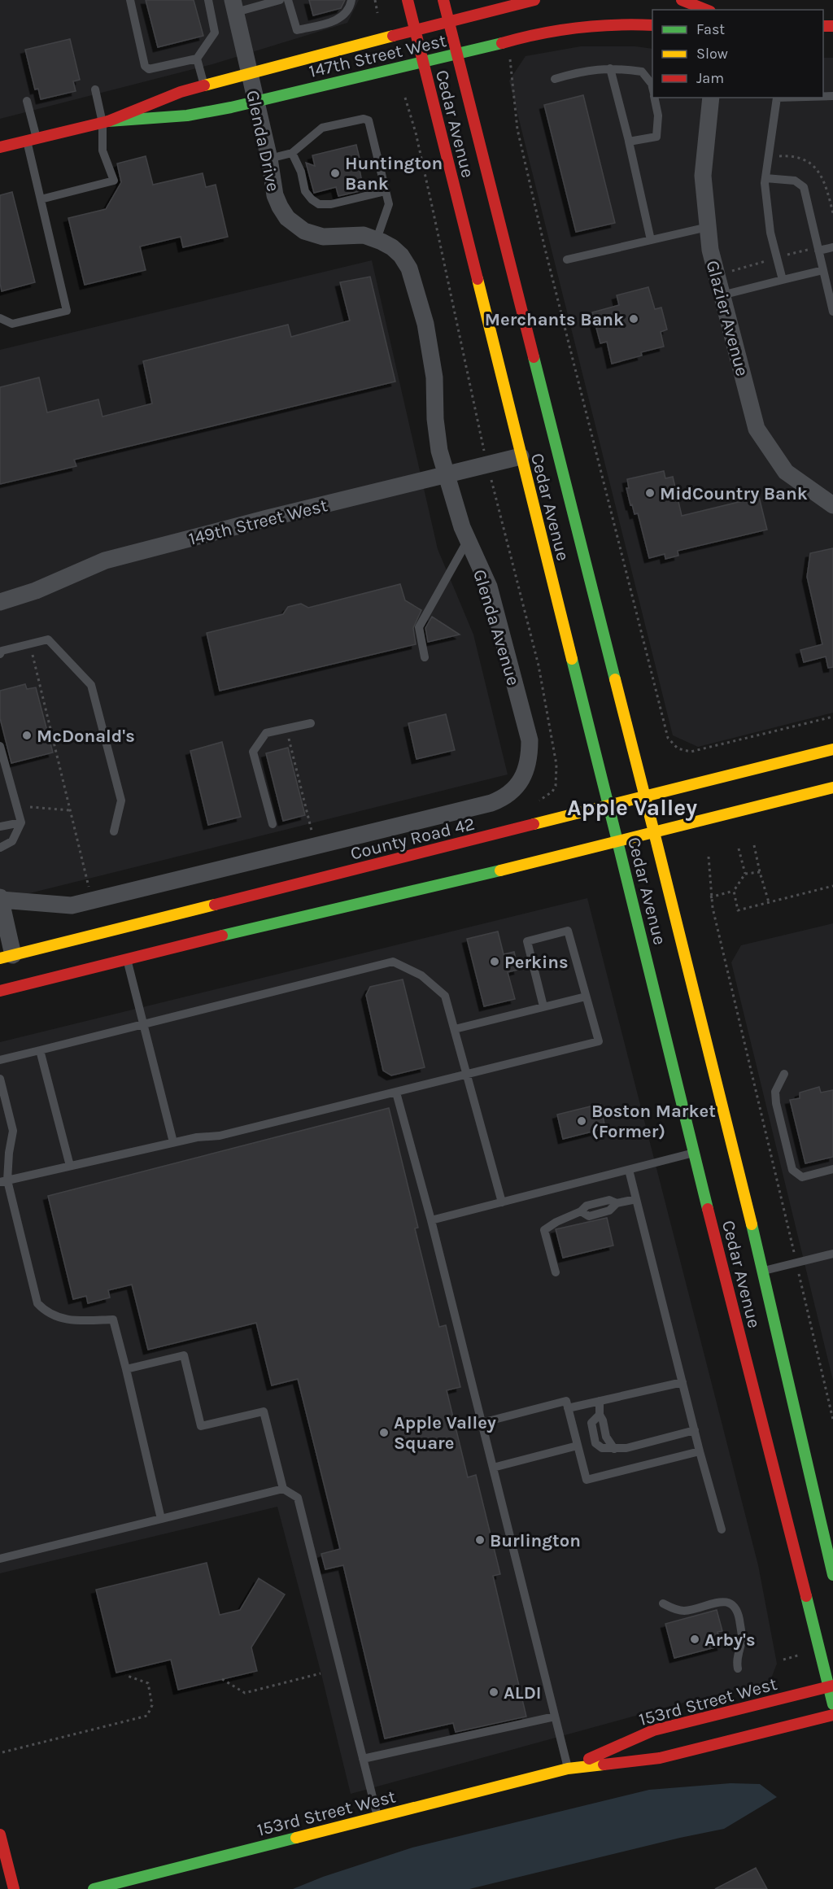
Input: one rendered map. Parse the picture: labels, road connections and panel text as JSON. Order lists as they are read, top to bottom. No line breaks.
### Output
{"streets":{"main road":["147th Street West","Cedar Avenue","County Road 42","153rd Street West"],"street":["Glenda Drive","Glazier Avenue","149th Street West","Glenda Avenue"]},"crossings":[["147th Street West","Cedar Avenue"],["147th Street West","Glenda Drive"],["Cedar Avenue","149th Street West"],["Cedar Avenue","County Road 42"],["Cedar Avenue","153rd Street West"],["Glenda Drive","Glenda Avenue"],["149th Street West","Glenda Avenue"]],"districts":["Apple Valley"],"places":["Huntington Bank","Merchants Bank","MidCountry Bank","McDonald's","Perkins","Boston Market (Former)","Apple Valley Square","Burlington","Arby's","ALDI"],"legend":["Fast","Slow","Jam"]}
